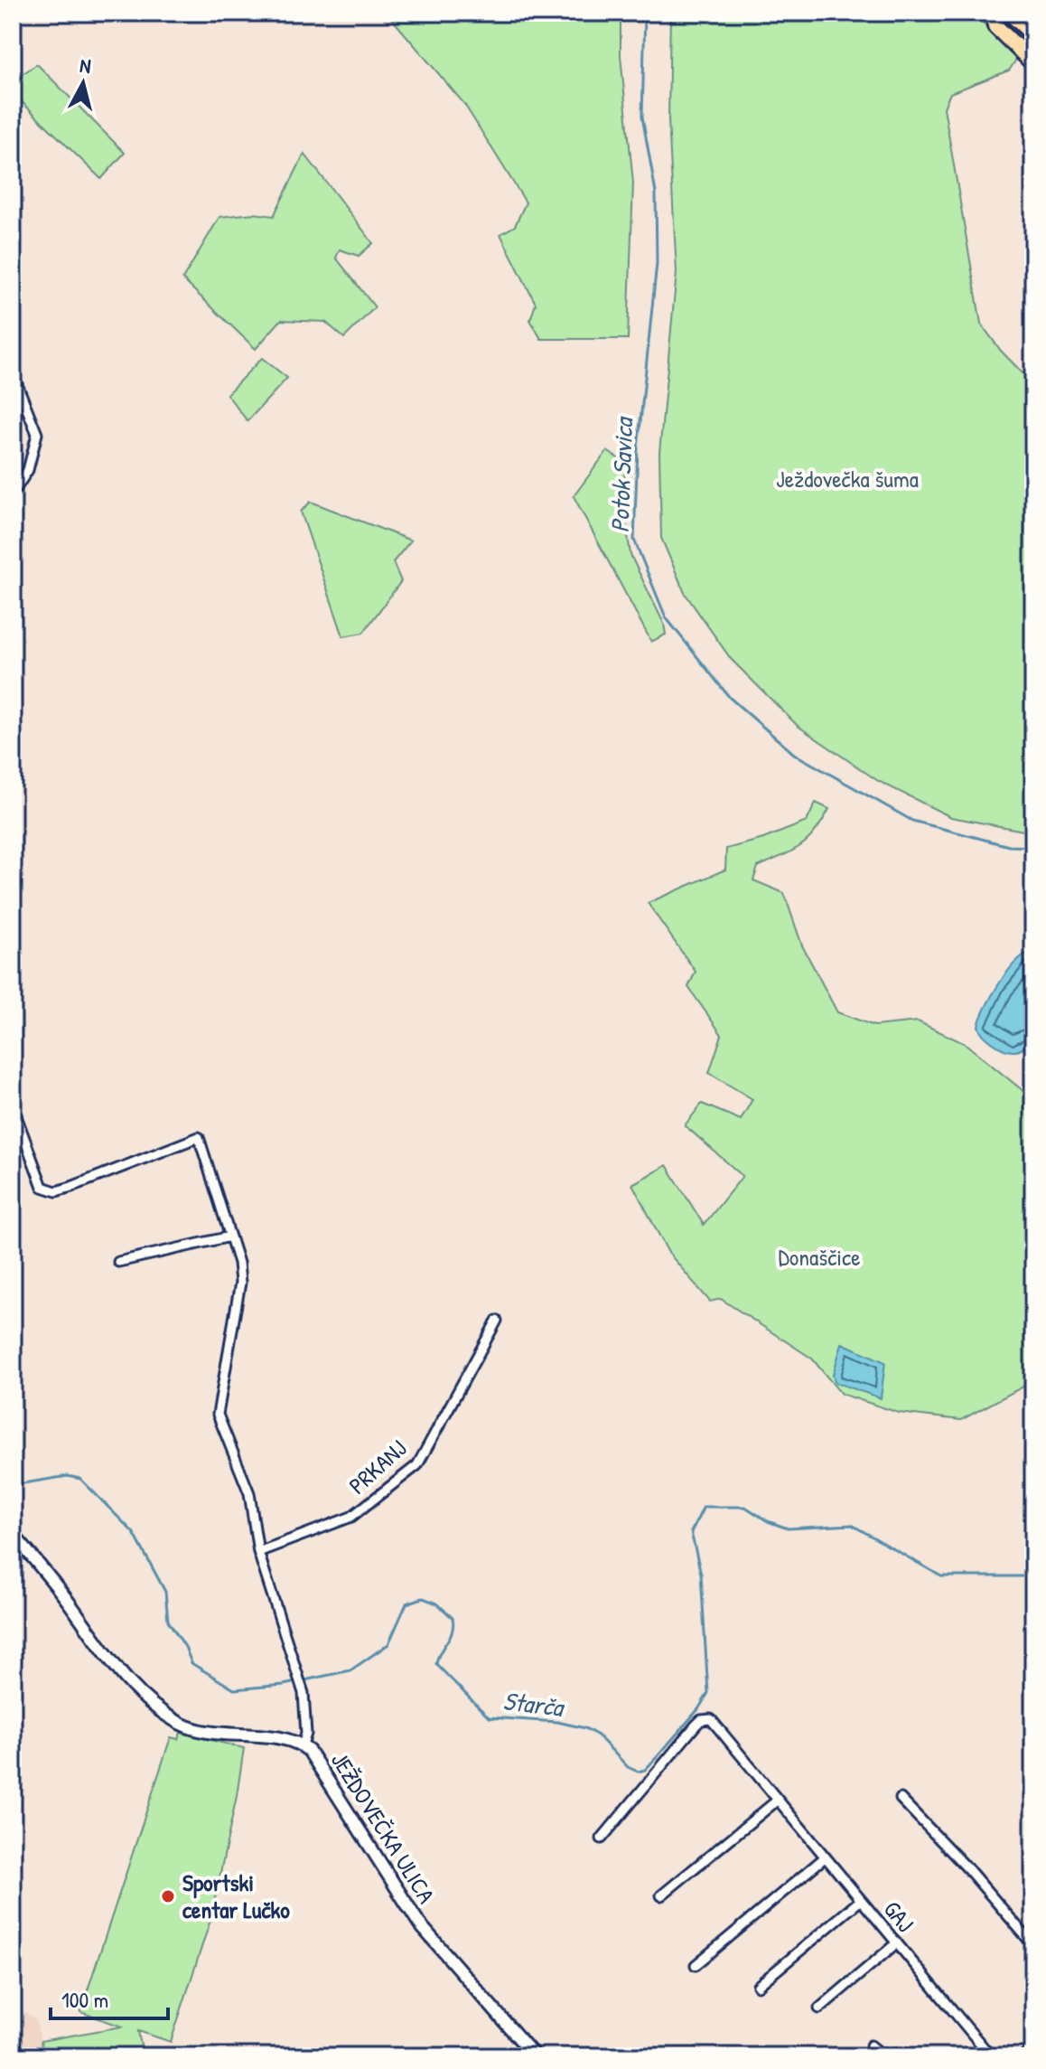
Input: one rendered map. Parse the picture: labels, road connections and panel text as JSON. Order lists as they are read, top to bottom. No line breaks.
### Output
{"streets":{"main road":["JEŽDOVEČKA ULICA"],"street":["PRKANJ","GAJ"]},"water":["Potok Savica","Starča"],"parks":["Ježdovečka šuma","Donaščice"],"places":["Sportski centar Lučko"],"scale_bar":"100 m","north":"top"}
